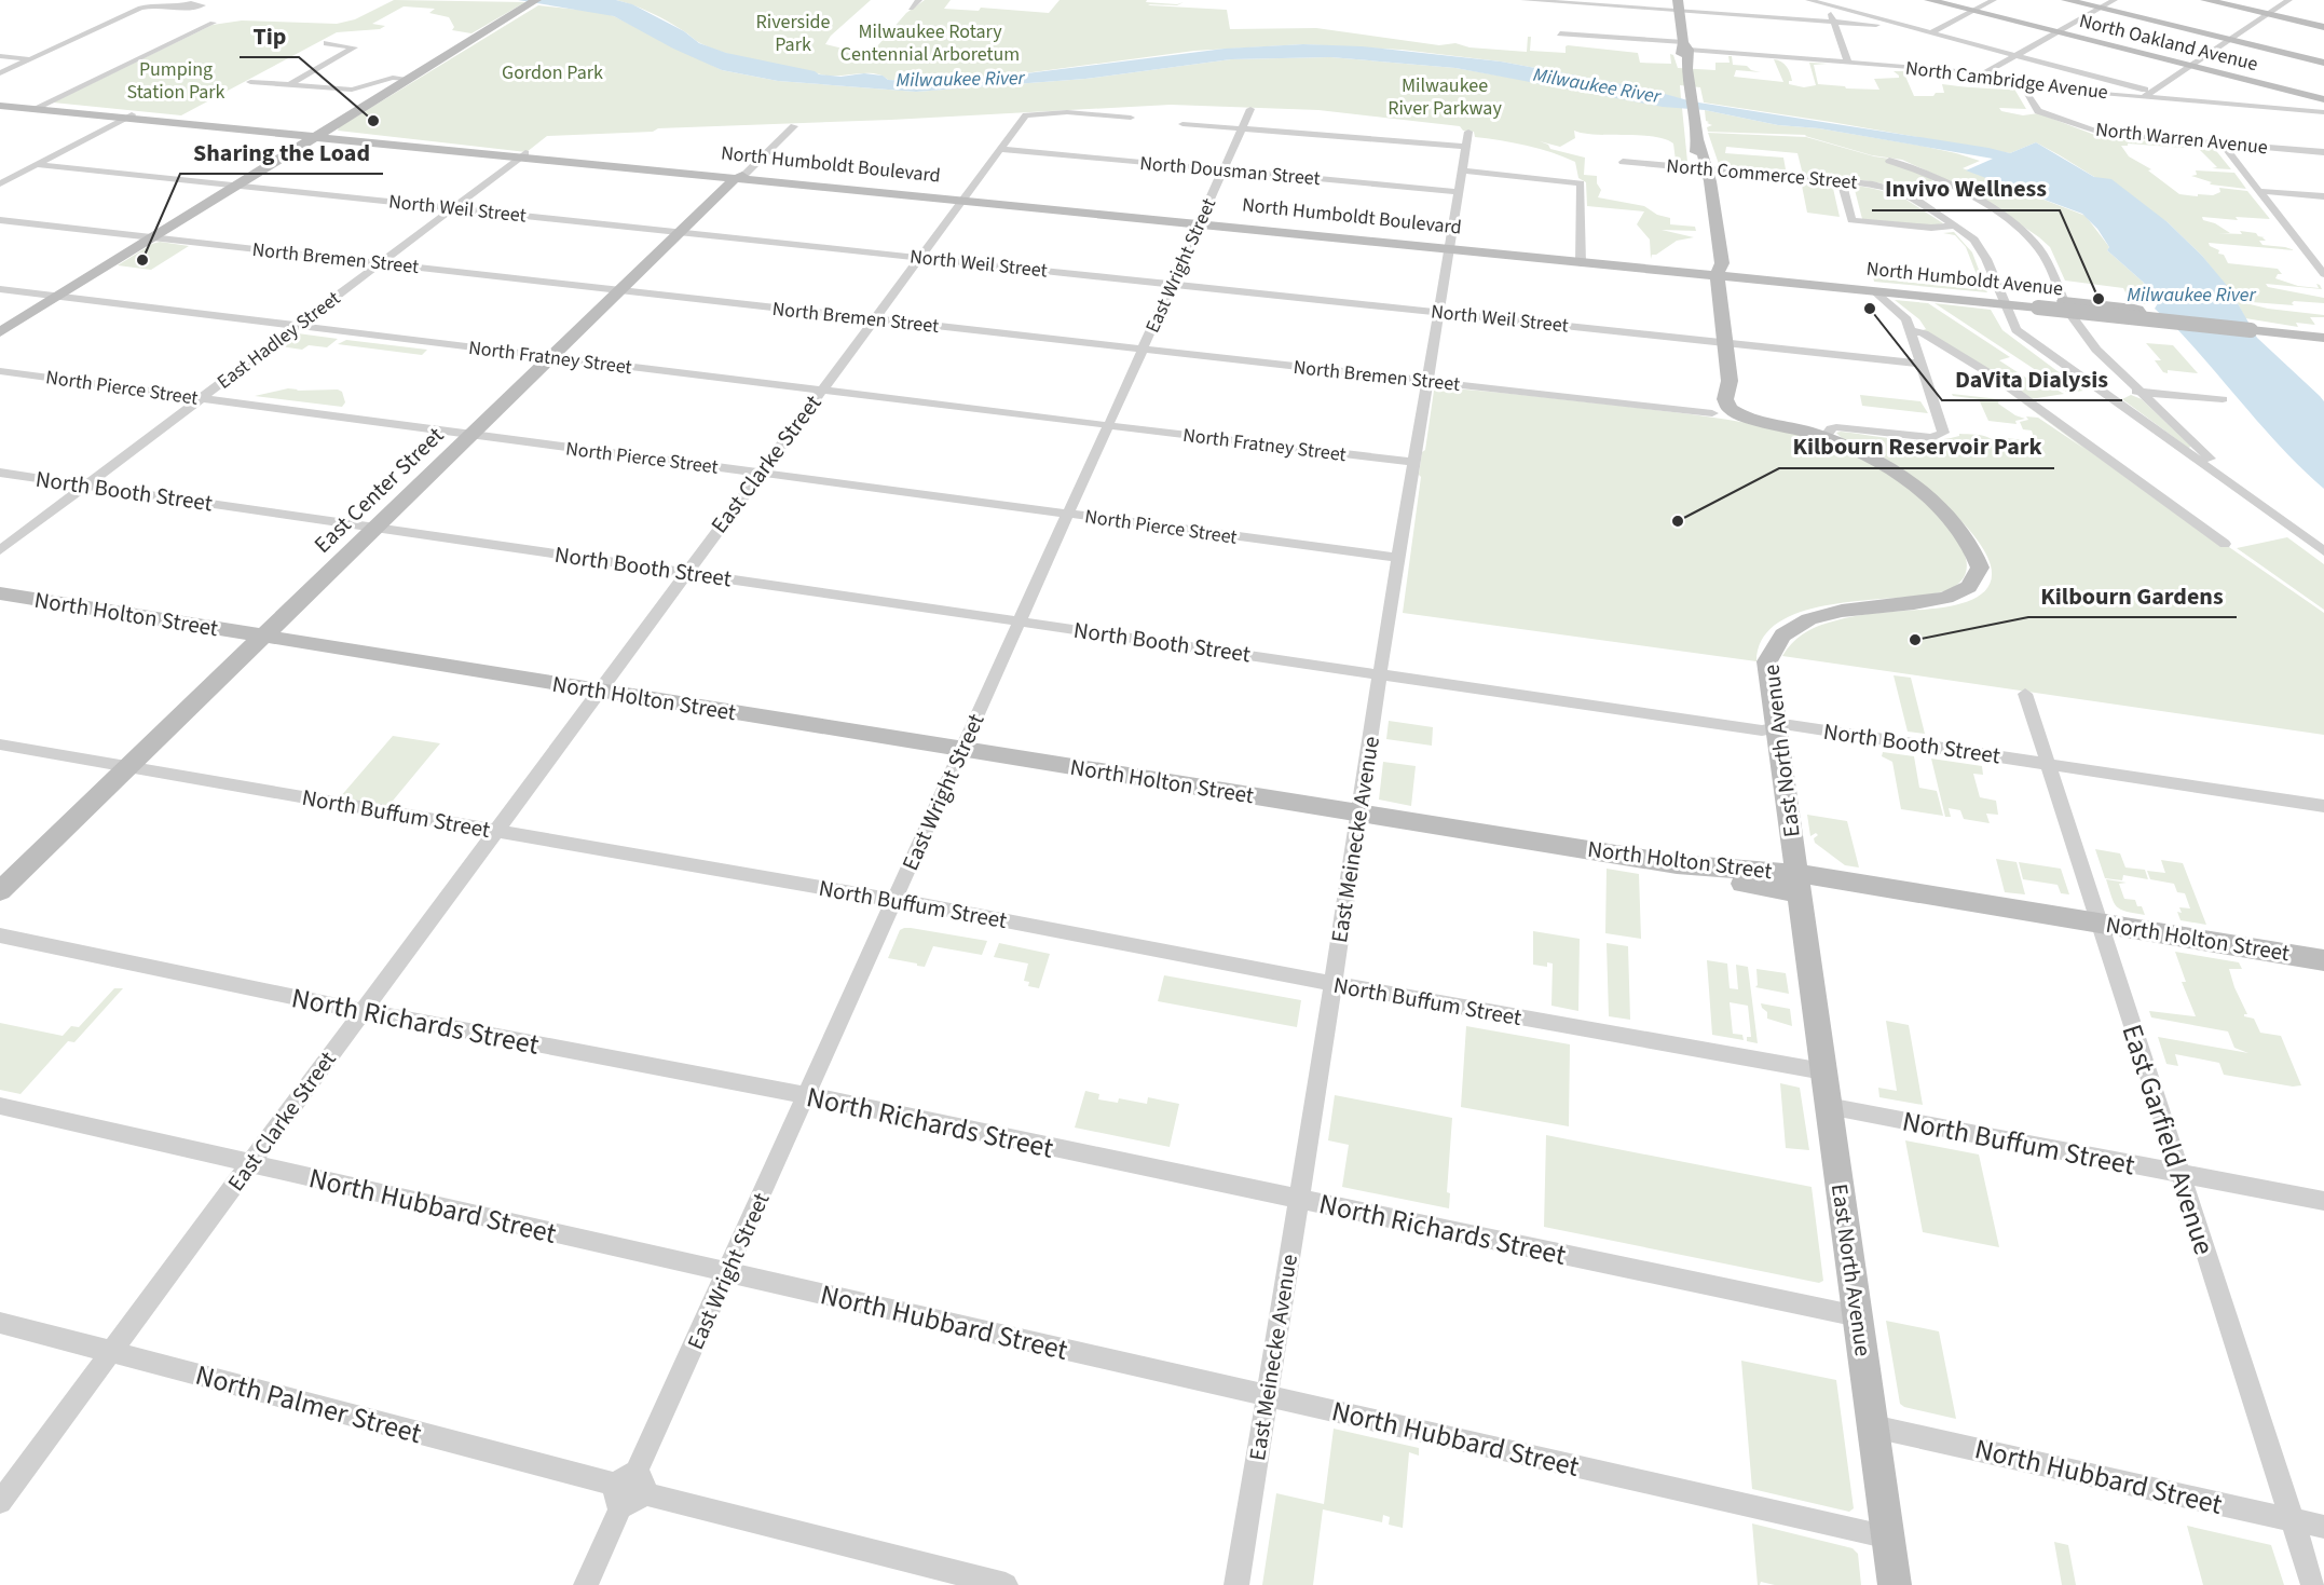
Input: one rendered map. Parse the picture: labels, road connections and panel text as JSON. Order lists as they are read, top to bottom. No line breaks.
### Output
{"streets":{"main road":["North Oakland Avenue","North Humboldt Boulevard","North Humboldt Avenue","East Center Street","North Holton Street","East North Avenue"],"street":["North Cambridge Avenue","North Warren Avenue","North Dousman Street","North Commerce Street","North Weil Street","North Bremen Street","East Wright Street","East Hadley Street","North Fratney Street","North Pierce Street","East Clarke Street","North Booth Street","North Buffum Street","East Meinecke Avenue","North Richards Street","East Garfield Avenue","North Hubbard Street","North Palmer Street"]},"crossings":[["North Cambridge Avenue","North Warren Avenue"],["North Cambridge Avenue","East North Avenue"],["North Humboldt Boulevard","East Wright Street"],["North Humboldt Boulevard","North Humboldt Avenue"],["North Humboldt Boulevard","East Hadley Street"],["North Humboldt Boulevard","East Clarke Street"],["North Humboldt Boulevard","East Center Street"],["North Humboldt Boulevard","East North Avenue"],["North Humboldt Boulevard","East Meinecke Avenue"],["North Dousman Street","East Wright Street"],["North Dousman Street","East Clarke Street"],["North Dousman Street","East Meinecke Avenue"],["North Commerce Street","North Humboldt Avenue"],["North Commerce Street","East North Avenue"],["North Weil Street","East Wright Street"],["North Weil Street","East Hadley Street"],["North Weil Street","East Clarke Street"],["North Weil Street","East Center Street"],["North Weil Street","East North Avenue"],["North Weil Street","East Meinecke Avenue"],["North Bremen Street","East Wright Street"],["North Bremen Street","East Hadley Street"],["North Bremen Street","East Clarke Street"],["North Bremen Street","East Center Street"],["North Bremen Street","East North Avenue"],["North Bremen Street","East Meinecke Avenue"],["East Wright Street","North Fratney Street"],["East Wright Street","North Pierce Street"],["East Wright Street","North Booth Street"],["East Wright Street","North Holton Street"],["East Wright Street","North Buffum Street"],["East Wright Street","North Richards Street"],["East Wright Street","North Hubbard Street"],["East Wright Street","North Palmer Street"],["North Humboldt Avenue","East North Avenue"],["East Hadley Street","North Fratney Street"],["East Hadley Street","North Pierce Street"],["East Hadley Street","North Booth Street"],["North Fratney Street","East Clarke Street"],["North Fratney Street","East Center Street"],["North Fratney Street","East Meinecke Avenue"],["North Pierce Street","East Clarke Street"],["North Pierce Street","East Center Street"],["North Pierce Street","East Meinecke Avenue"],["East Clarke Street","North Booth Street"],["East Clarke Street","North Holton Street"],["East Clarke Street","North Buffum Street"],["East Clarke Street","North Richards Street"],["East Clarke Street","North Hubbard Street"],["East Clarke Street","North Palmer Street"],["East Center Street","North Booth Street"],["East Center Street","North Holton Street"],["East Center Street","North Buffum Street"],["North Booth Street","East North Avenue"],["North Booth Street","East Meinecke Avenue"],["North Booth Street","East Garfield Avenue"],["North Holton Street","East North Avenue"],["North Holton Street","East Meinecke Avenue"],["North Holton Street","East Garfield Avenue"],["East North Avenue","North Buffum Street"],["East North Avenue","North Richards Street"],["East North Avenue","North Hubbard Street"],["North Buffum Street","East Meinecke Avenue"],["North Buffum Street","East Garfield Avenue"],["East Meinecke Avenue","North Richards Street"],["East Meinecke Avenue","North Hubbard Street"],["East Garfield Avenue","North Hubbard Street"]],"water":["Milwaukee River"],"parks":["Riverside Park","Milwaukee Rotary Centennial Arboretum","Pumping Station Park","Gordon Park","Milwaukee River Parkway"],"places":["Tip","Sharing the Load","Invivo Wellness","DaVita Dialysis","Kilbourn Reservoir Park","Kilbourn Gardens"]}
